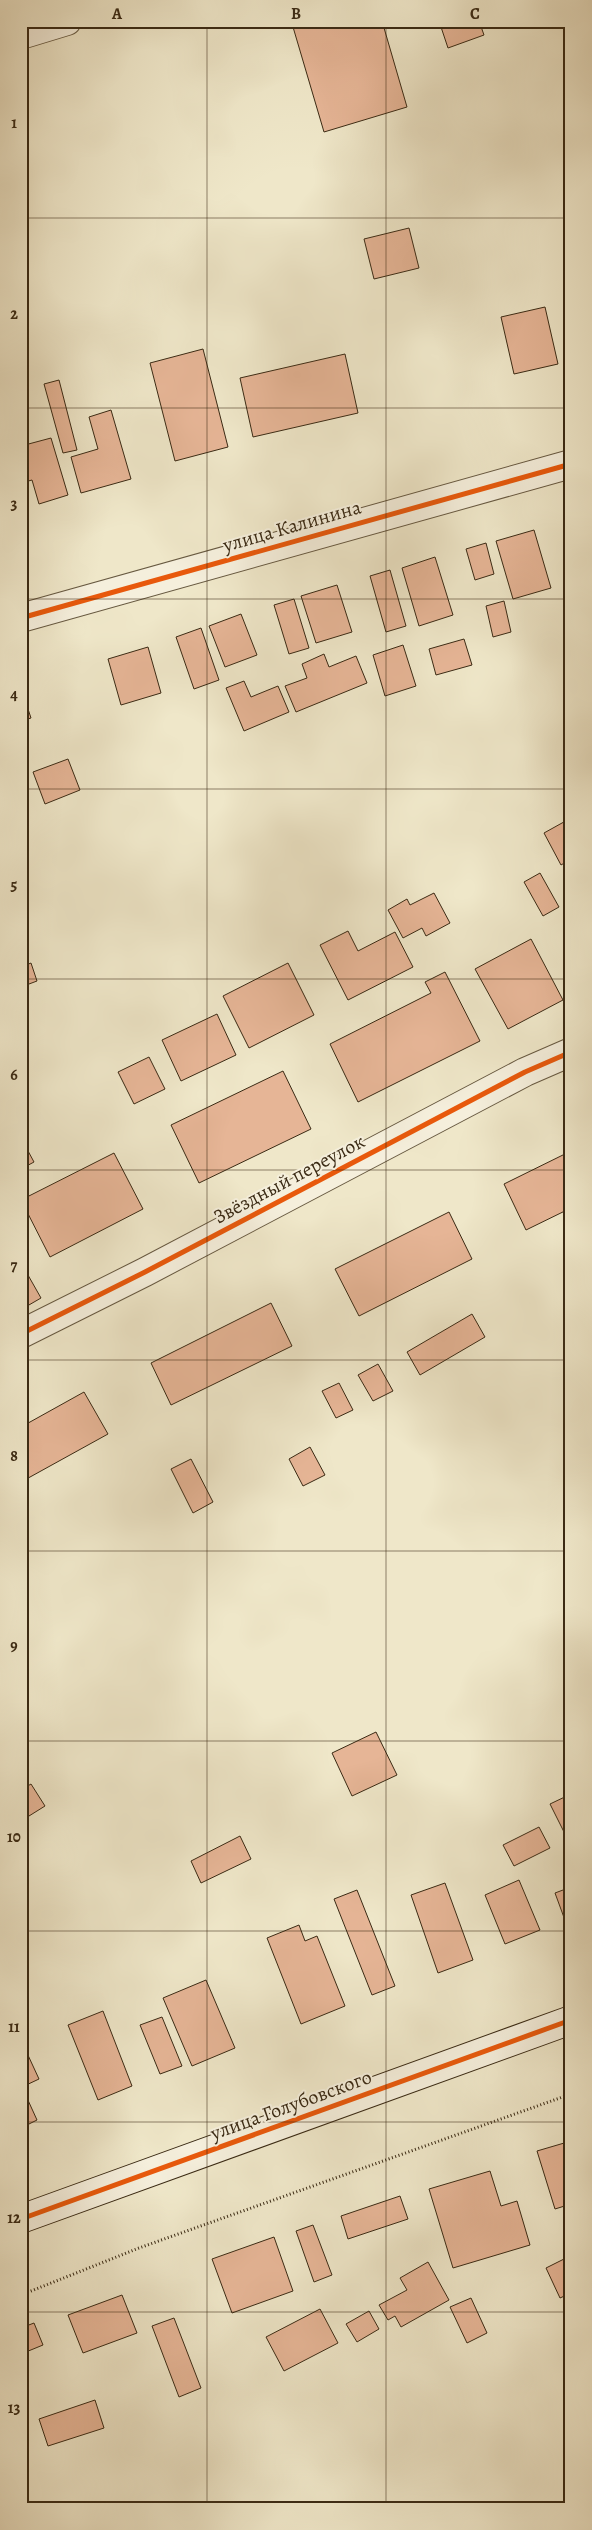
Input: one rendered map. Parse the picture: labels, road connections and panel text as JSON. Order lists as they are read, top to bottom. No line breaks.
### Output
{"streets":{"street":["улица Калинина","Звёздный переулок","улица Голубовского"]},"grid":{"columns":["A","B","C"],"rows":["1","2","3","4","5","6","7","8","9","10","11","12","13"]}}
